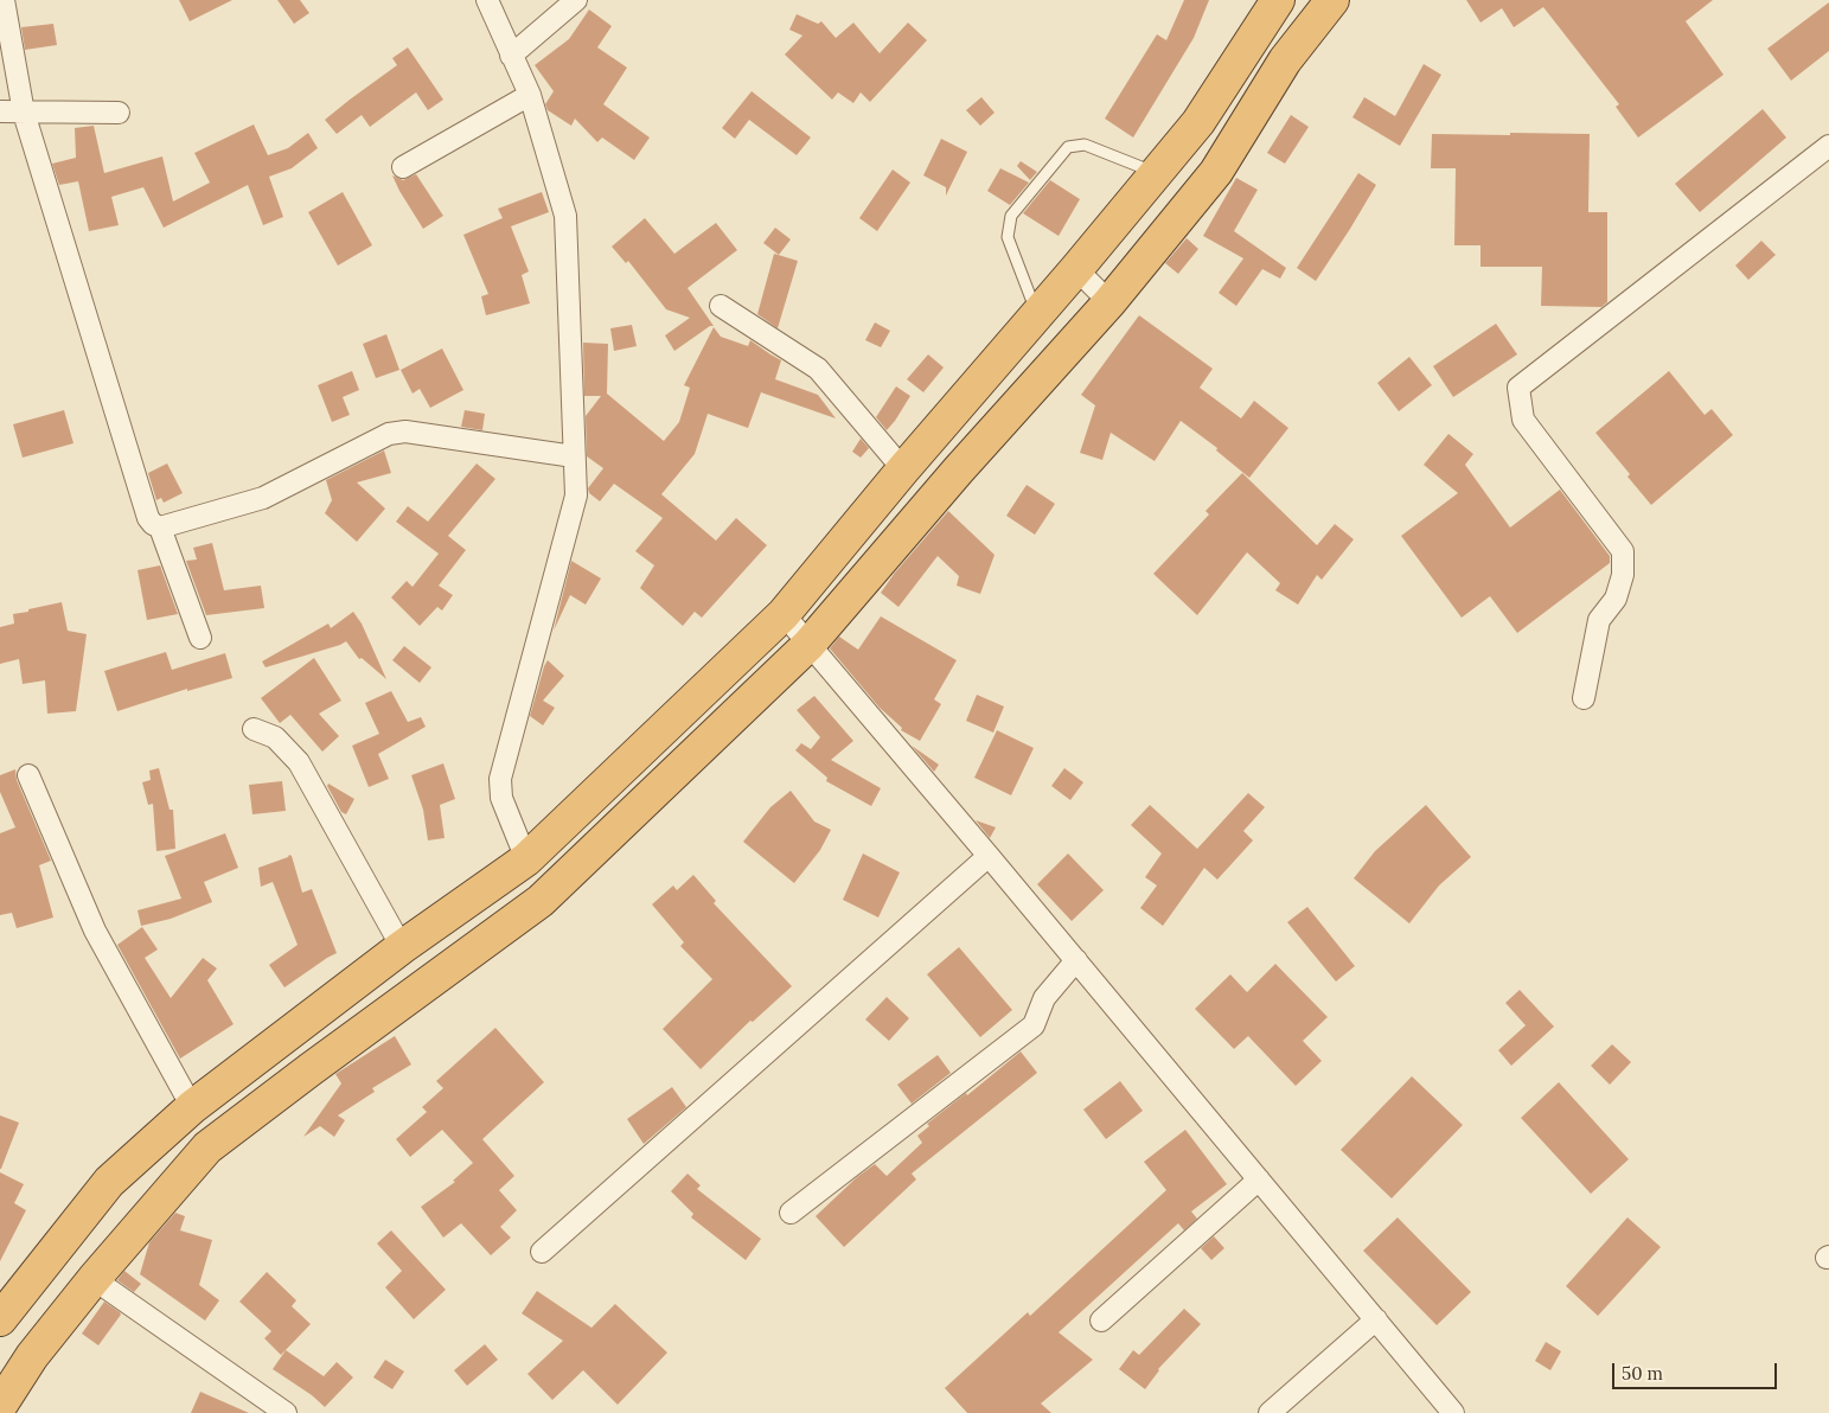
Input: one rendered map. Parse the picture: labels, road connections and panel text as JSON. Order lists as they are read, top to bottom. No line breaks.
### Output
{"scale_bar":"50 m"}
